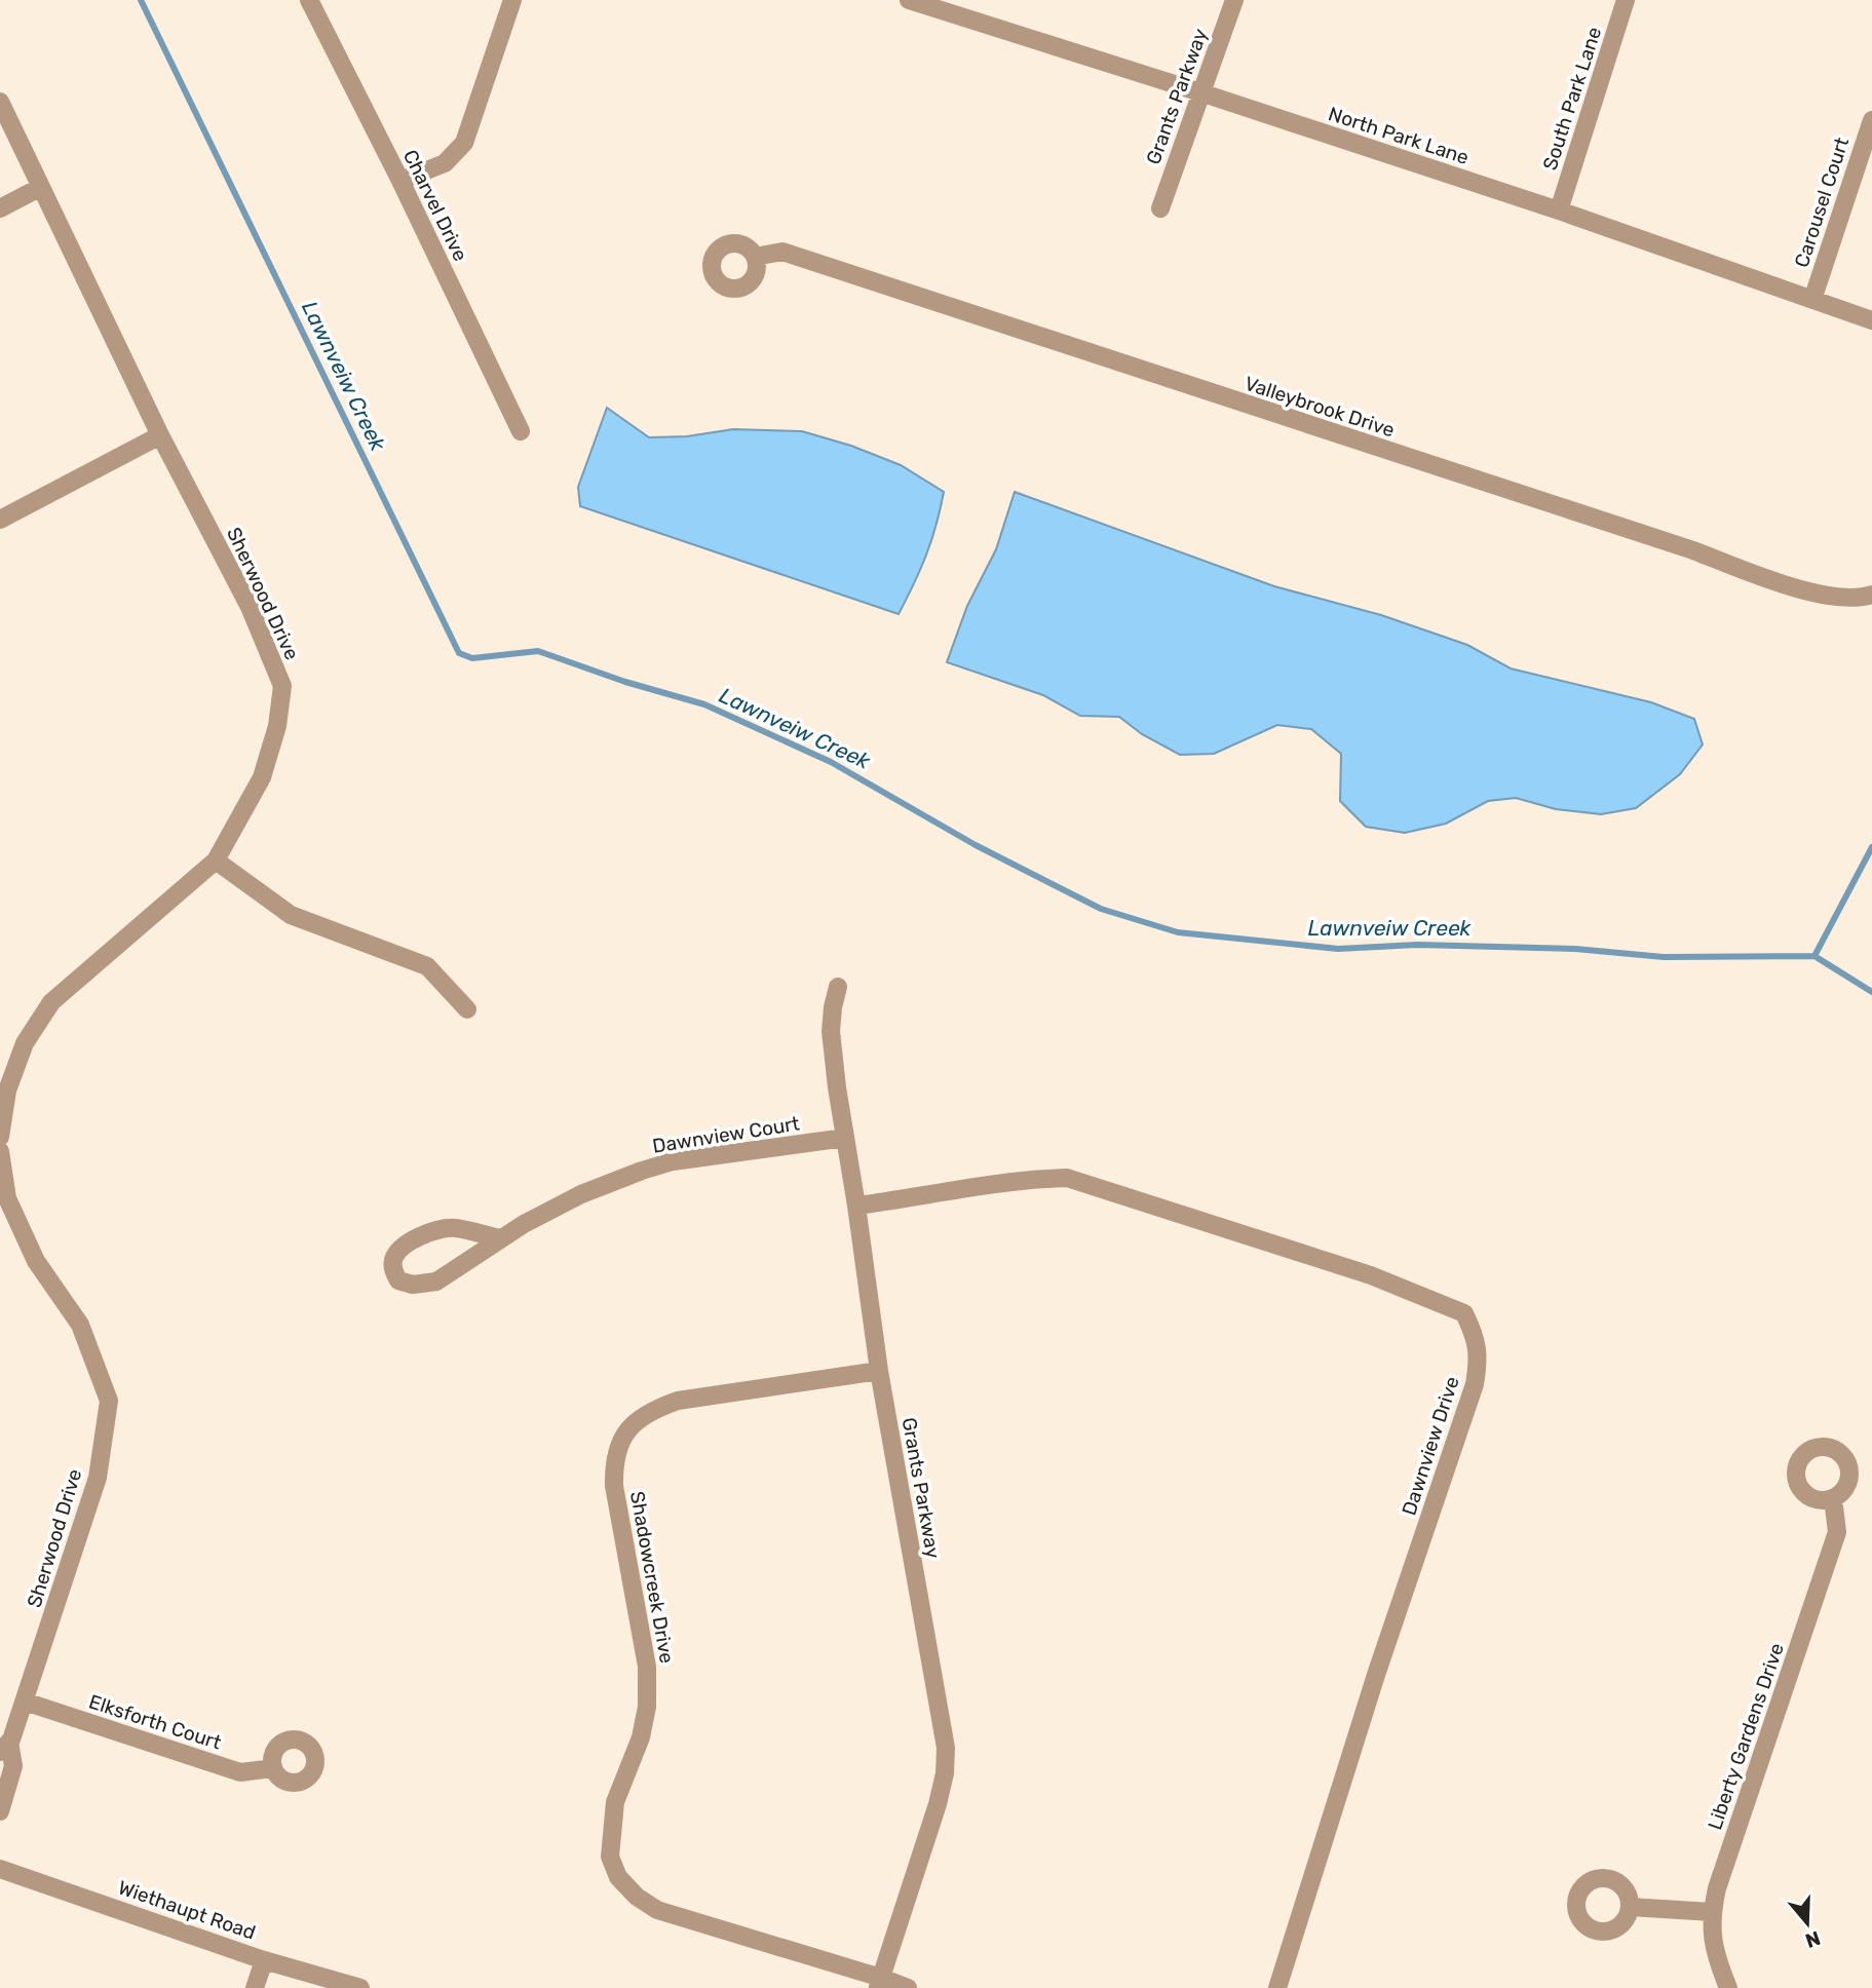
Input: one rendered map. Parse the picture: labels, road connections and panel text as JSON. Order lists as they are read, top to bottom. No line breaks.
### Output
{"streets":{"street":["Grants Parkway","South Park Lane","North Park Lane","Carousel Court","Charvel Drive","Valleybrook Drive","Sherwood Drive","Dawnview Court","Dawnview Drive","Shadowcreek Drive","Elksforth Court","Liberty Gardens Drive","Wiethaupt Road"]},"crossings":[["Grants Parkway","North Park Lane"],["Grants Parkway","Dawnview Court"],["Grants Parkway","Dawnview Drive"],["Grants Parkway","Shadowcreek Drive"],["South Park Lane","North Park Lane"],["North Park Lane","Carousel Court"],["Sherwood Drive","Elksforth Court"]],"water":["Lawnveiw Creek"],"north":"bottom"}
